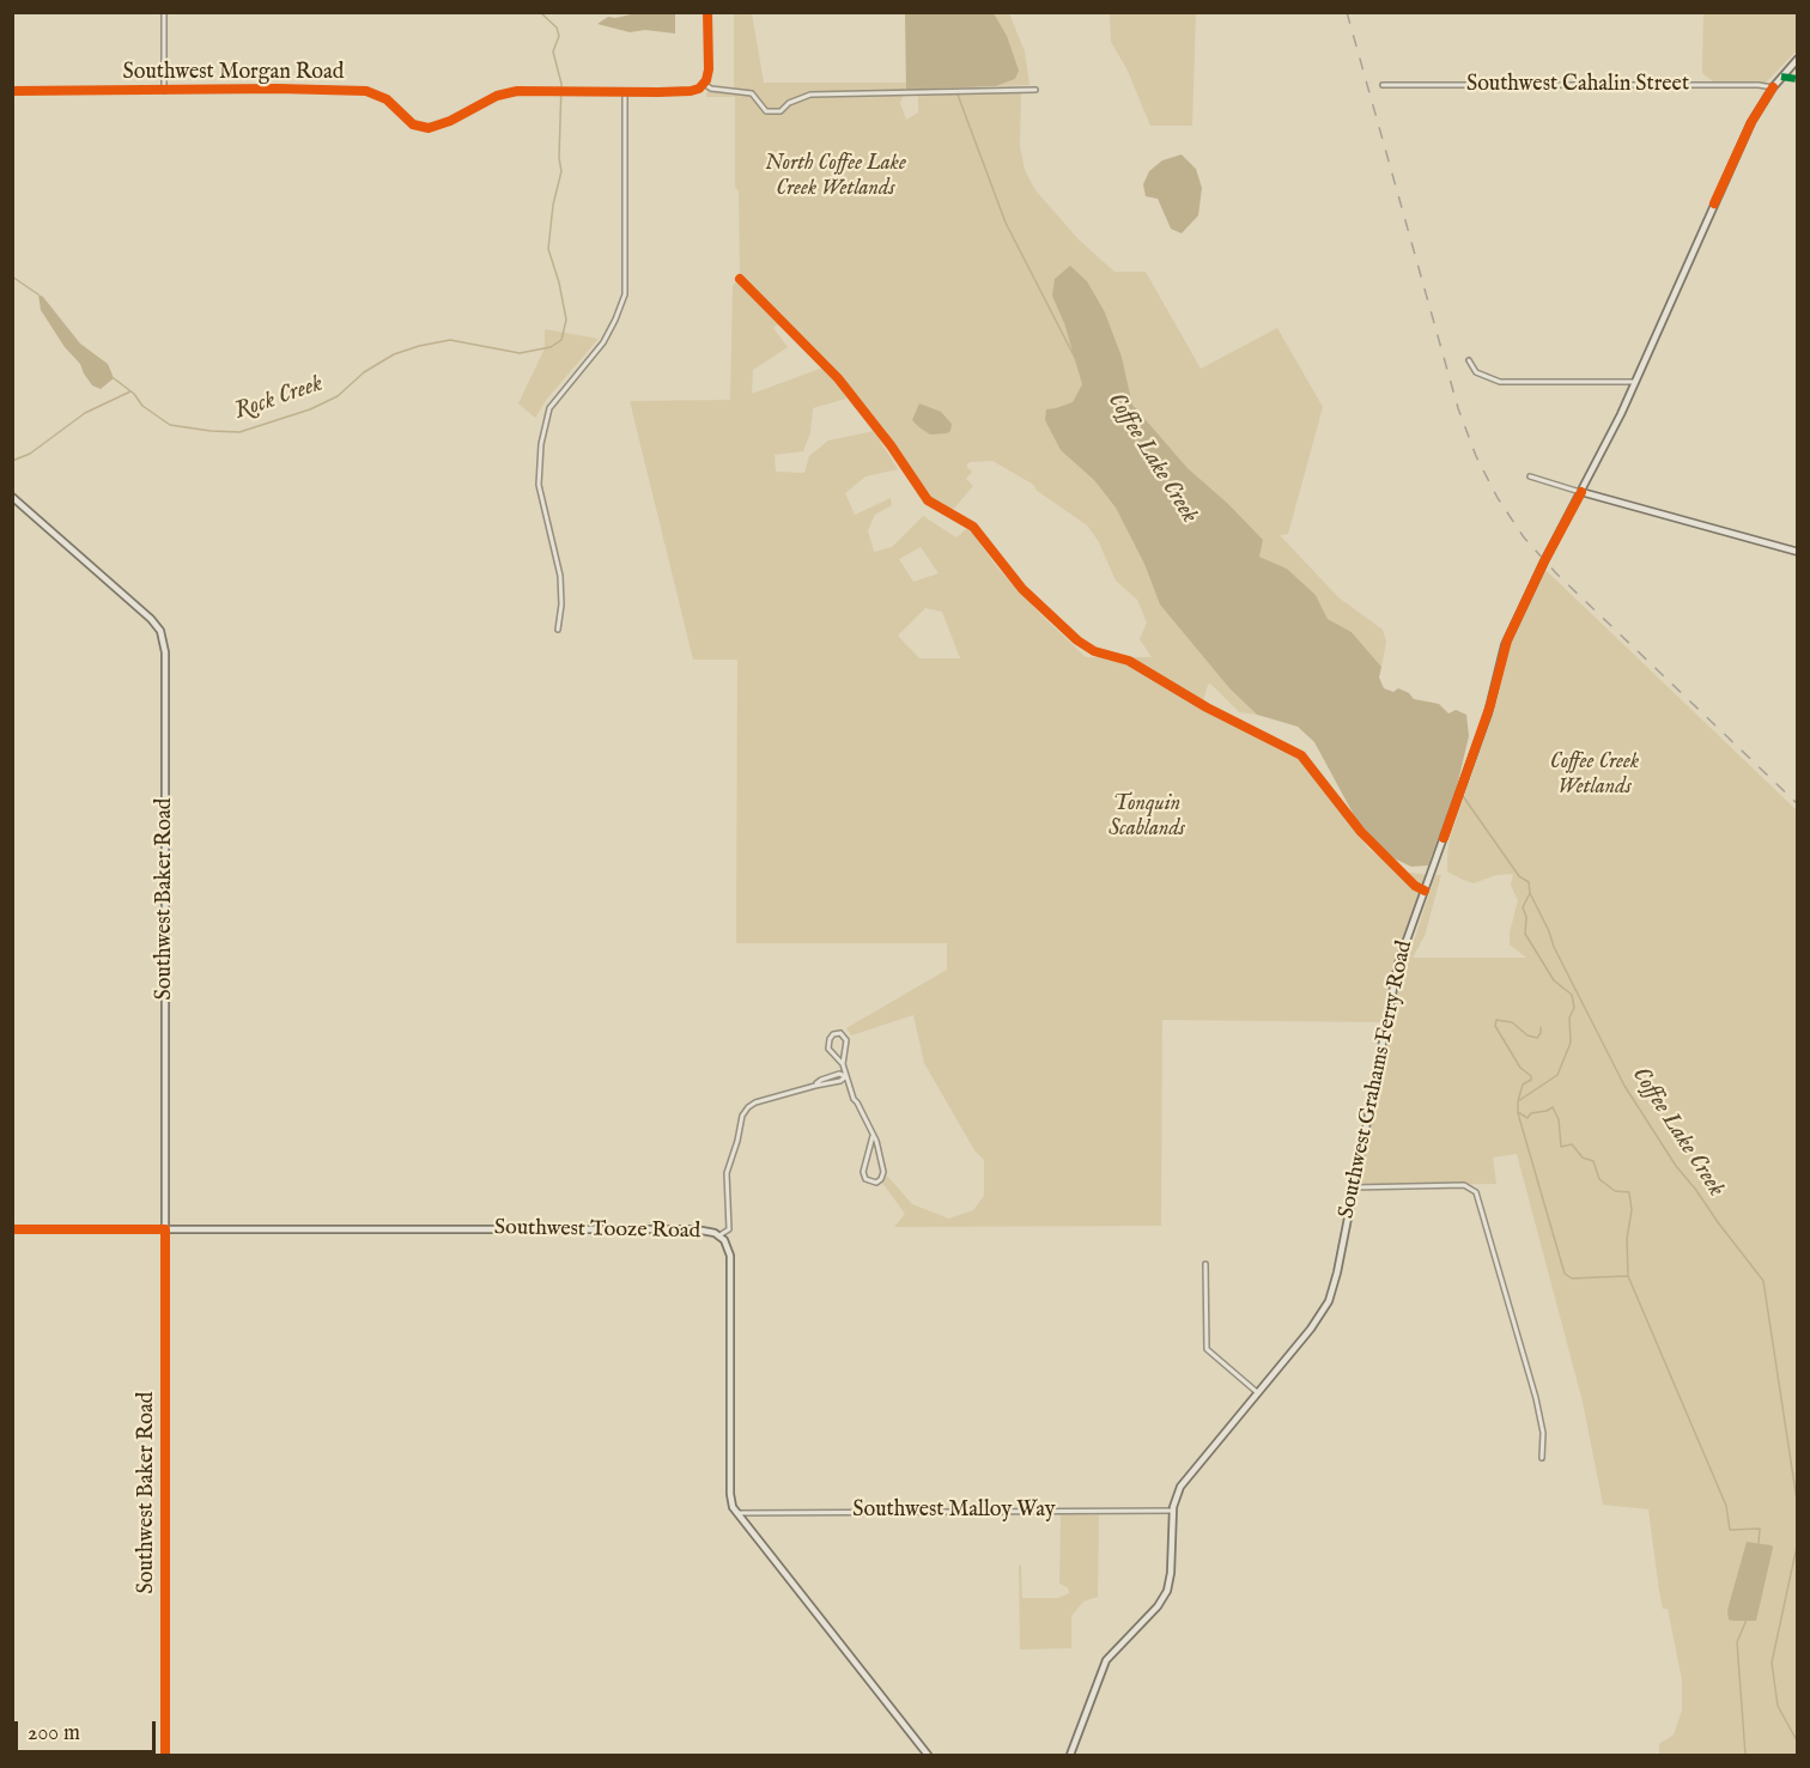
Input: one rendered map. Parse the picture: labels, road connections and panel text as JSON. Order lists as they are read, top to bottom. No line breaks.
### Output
{"streets":{"main road":["Southwest Baker Road","Southwest Grahams Ferry Road","Southwest Tooze Road"],"street":["Southwest Morgan Road","Southwest Cahalin Street","Southwest Malloy Way"]},"crossings":[["Southwest Cahalin Street","Southwest Grahams Ferry Road"],["Southwest Baker Road","Southwest Tooze Road"],["Southwest Grahams Ferry Road","Southwest Malloy Way"],["Southwest Tooze Road","Southwest Malloy Way"]],"water":["Rock Creek","Coffee Lake Creek"],"parks":["North Coffee Lake Creek Wetlands","Coffee Creek Wetlands","Tonquin Scablands"],"scale_bar":"200 m"}
